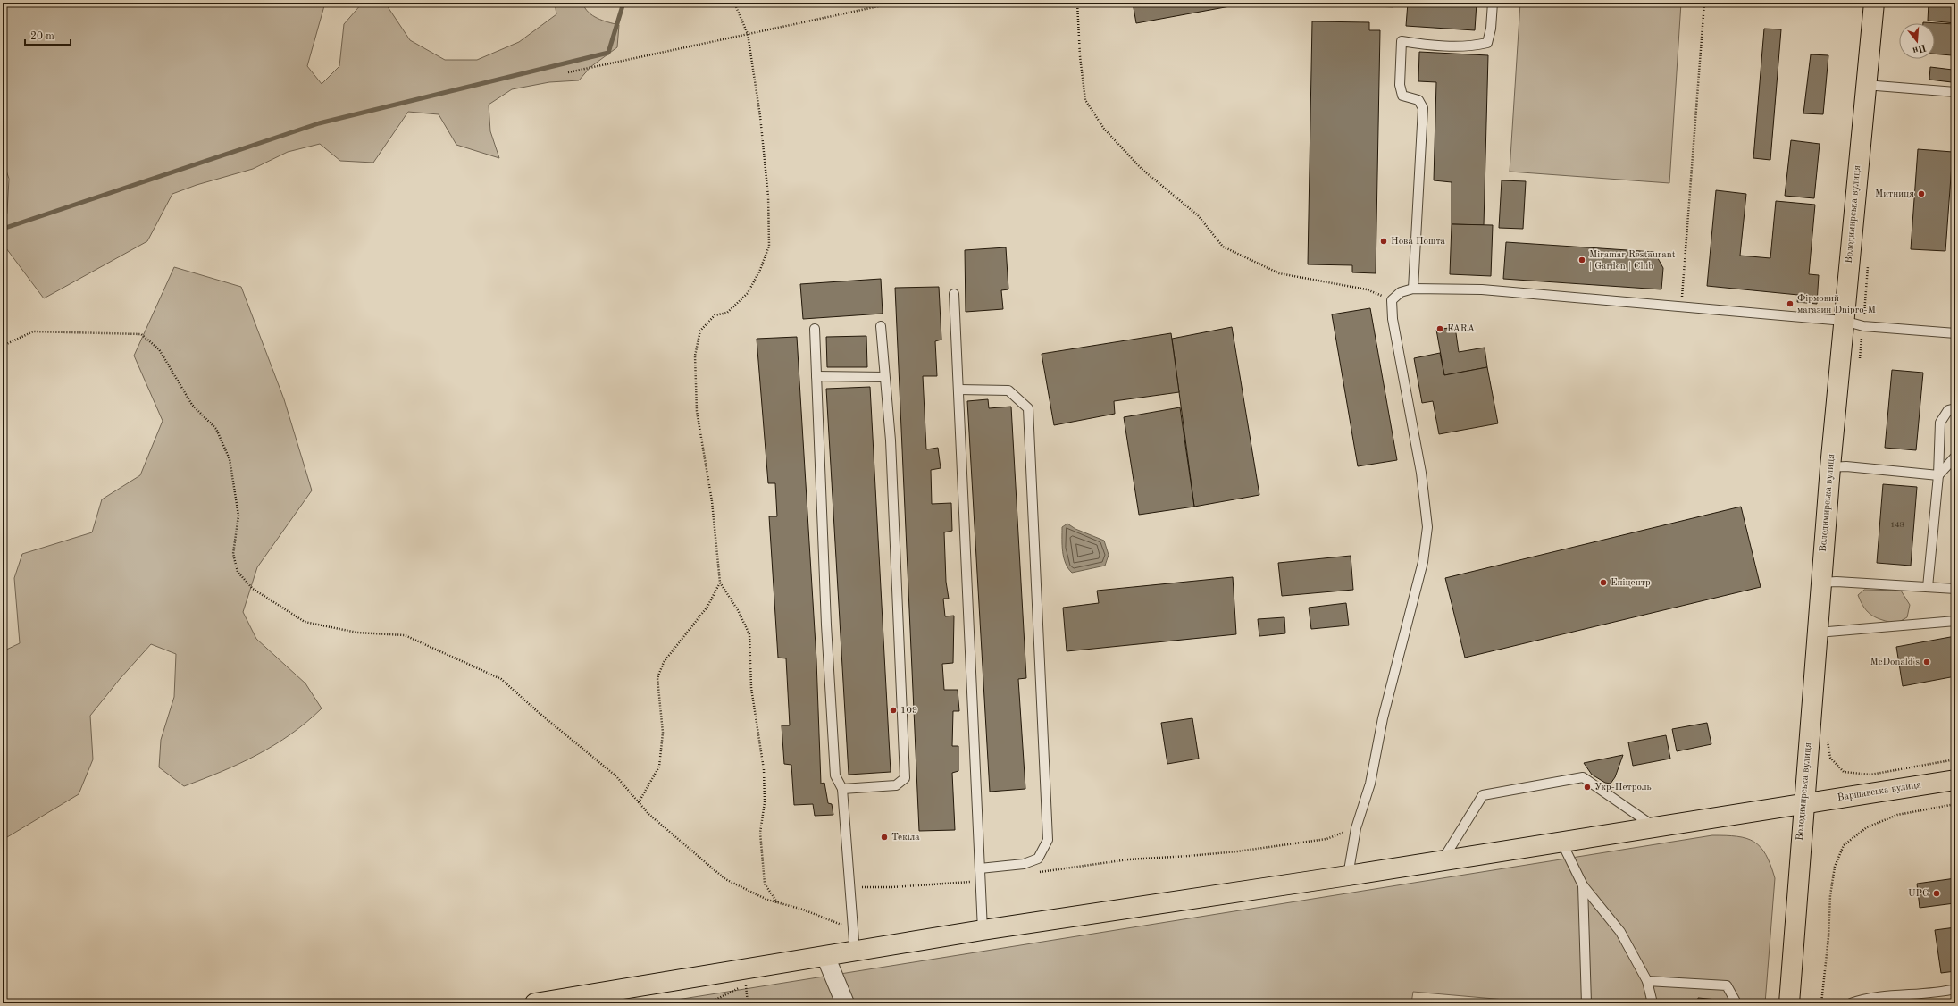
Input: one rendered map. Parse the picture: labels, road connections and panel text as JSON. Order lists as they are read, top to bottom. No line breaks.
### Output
{"streets":{"main road":["Володимирська вулиця","Варшавська вулиця"]},"crossings":[["Володимирська вулиця","Варшавська вулиця"]],"places":["Митниця","Нова Пошта","Miramar Restaurant | Garden | Club","Фірмовий магазин Dnipro-M","FARA","Епіцентр","McDonald's","109","Укр-Петроль","Текіла","UPG"],"house_numbers":["148"],"scale_bar":"20 m","north":"bottom"}
